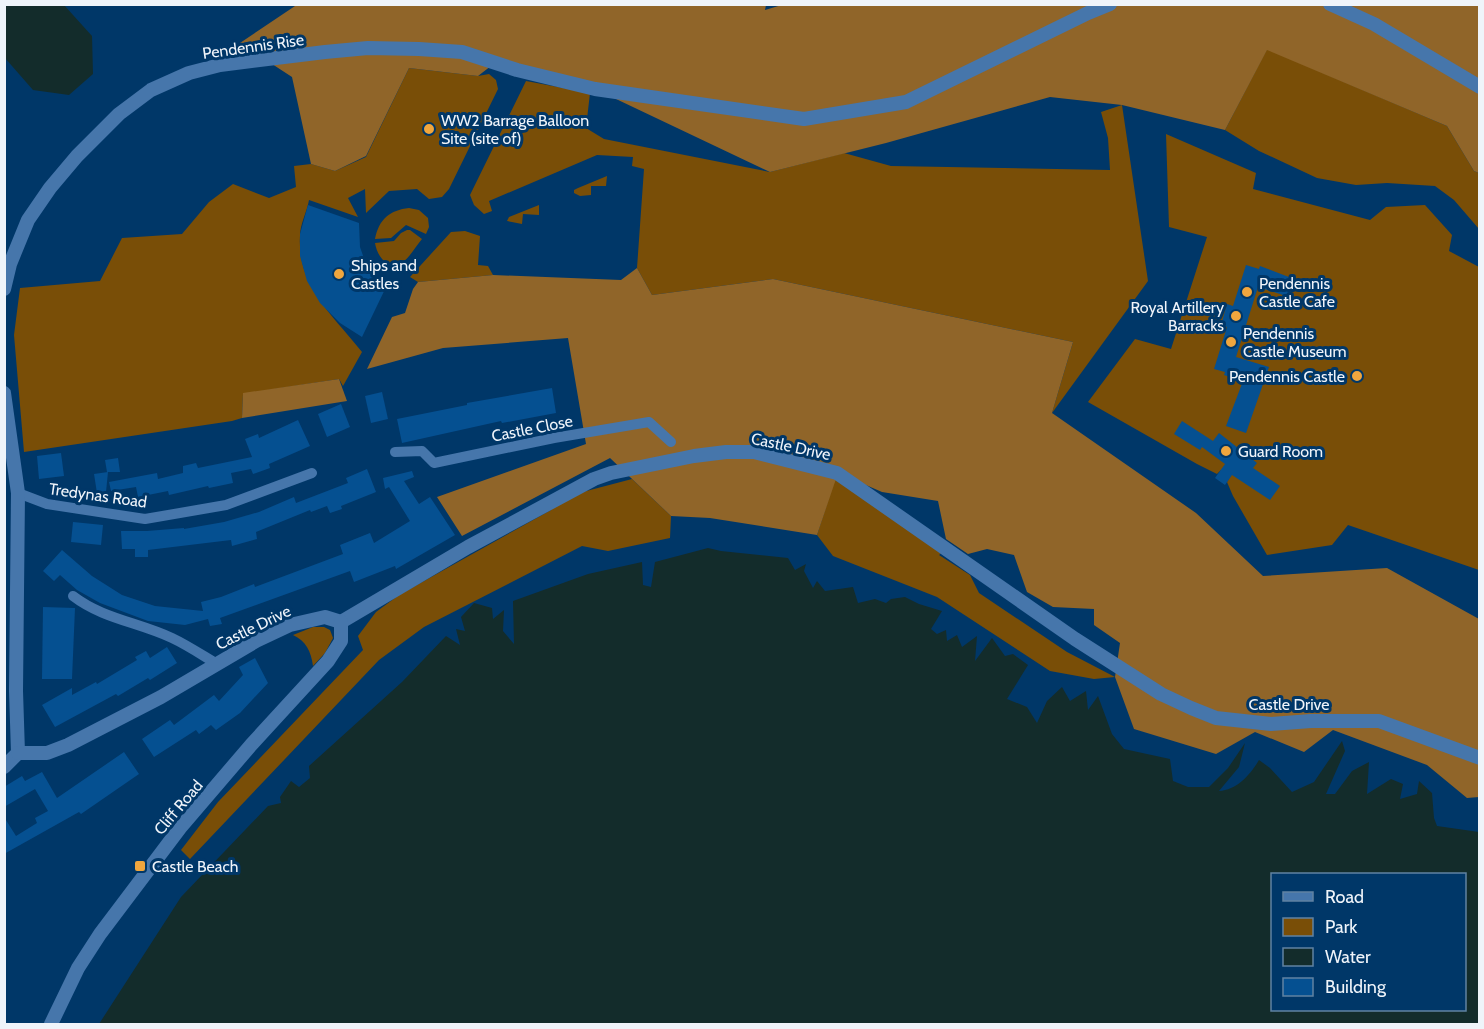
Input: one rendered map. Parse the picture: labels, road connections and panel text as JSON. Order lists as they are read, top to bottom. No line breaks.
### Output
{"streets":{"street":["Pendennis Rise","Castle Close","Castle Drive","Tredynas Road","Cliff Road"]},"crossings":[["Castle Drive","Cliff Road"]],"places":{"other":["WW2 Barrage Balloon Site (site of)","Ships and Castles","Pendennis Castle Cafe","Royal Artillery Barracks","Pendennis Castle Museum","Pendennis Castle","Guard Room"],"transit":["Castle Beach"]},"legend":["Road","Park","Water","Building"]}
